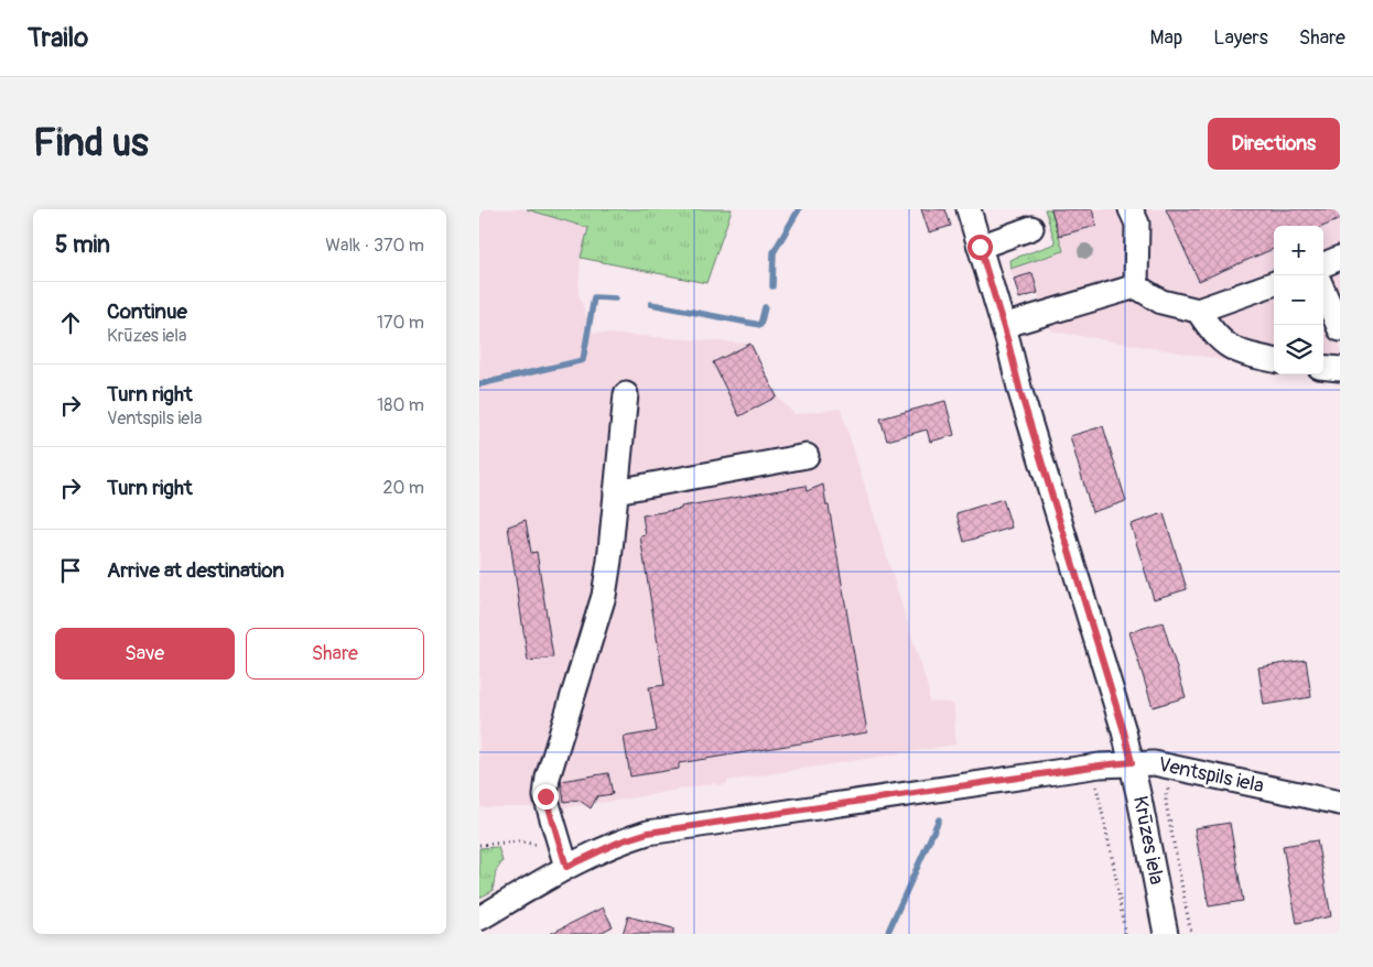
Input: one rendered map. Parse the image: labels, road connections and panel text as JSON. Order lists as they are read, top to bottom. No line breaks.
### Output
{"streets":{"street":["Ventspils iela","Krūzes iela"]},"crossings":[["Ventspils iela","Krūzes iela"]],"page":{"header":"Trailo","nav":["Map","Layers","Share"],"buttons":["Directions",["Save","Share"]],"title":"Find us","heading":["5 min","Walk · 370 m"],"map_buttons":["+","−"],"list":[["Continue","Krūzes iela","170 m"],["Turn right","Ventspils iela","180 m"],["Turn right","20 m"],"Arrive at destination"]}}
